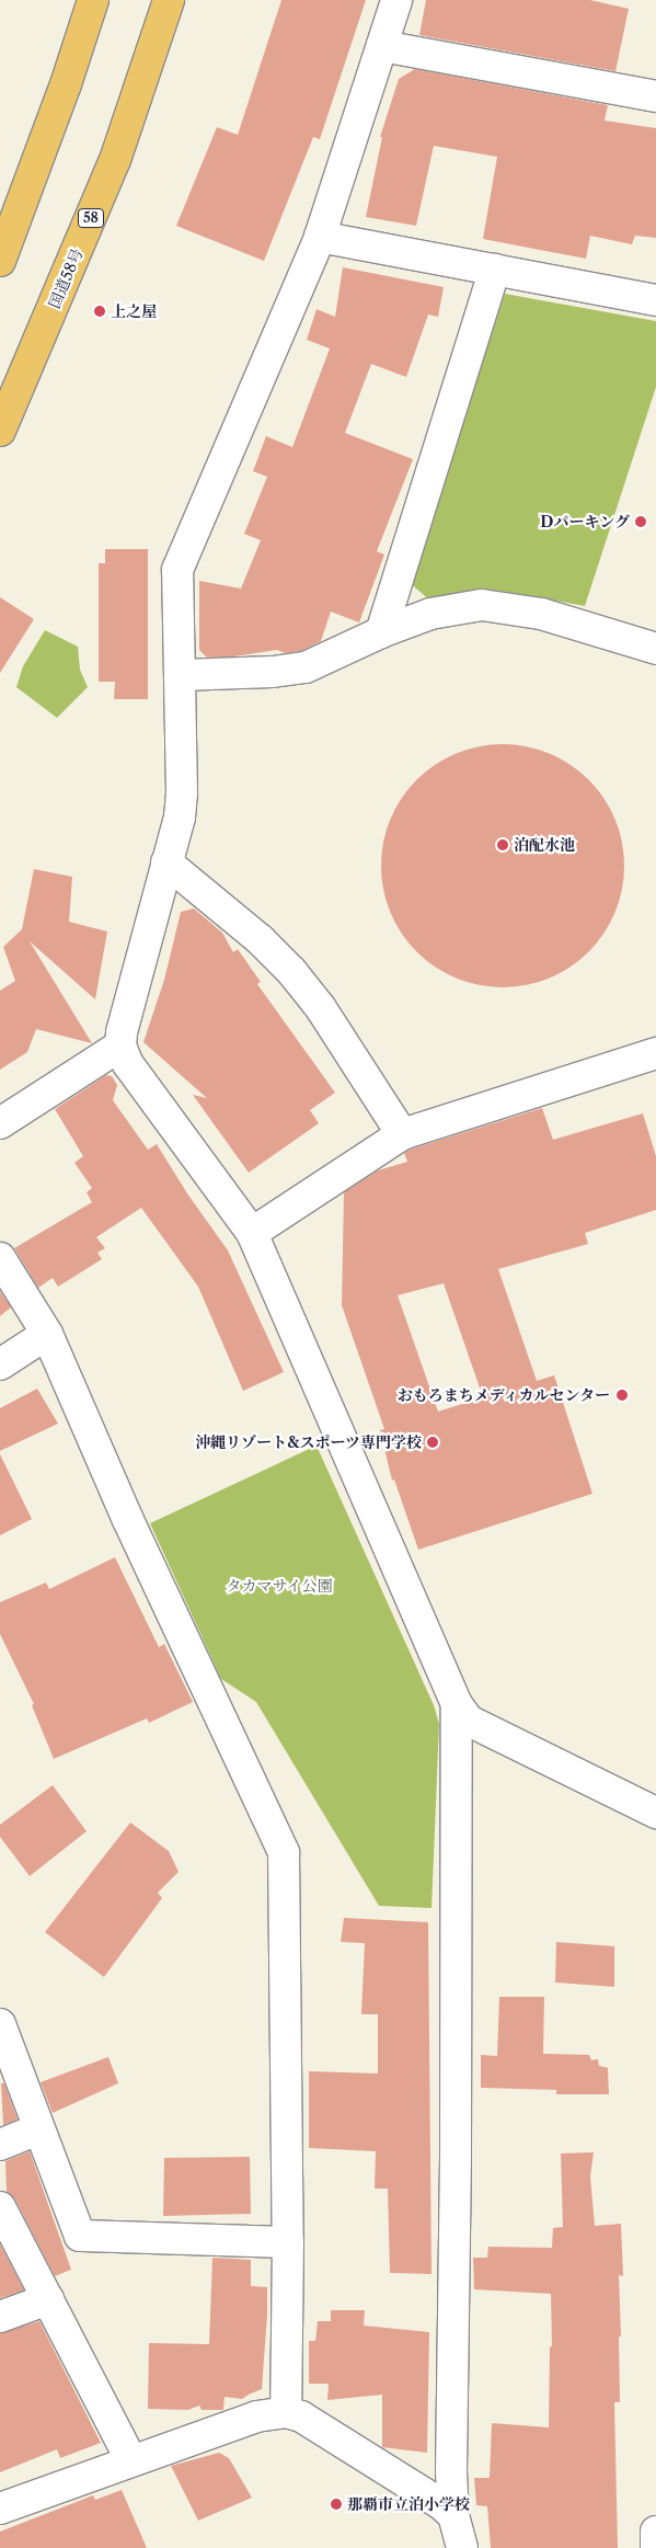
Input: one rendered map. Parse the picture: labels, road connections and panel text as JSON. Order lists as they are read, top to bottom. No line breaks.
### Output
{"streets":{"highway":["58","国道58号"]},"parks":["タカマサイ公園"],"places":["上之屋","Dパーキング","泊配水池","おもろまちメディカルセンター","沖縄リゾート&スポーツ専門学校","那覇市立泊小学校"]}
